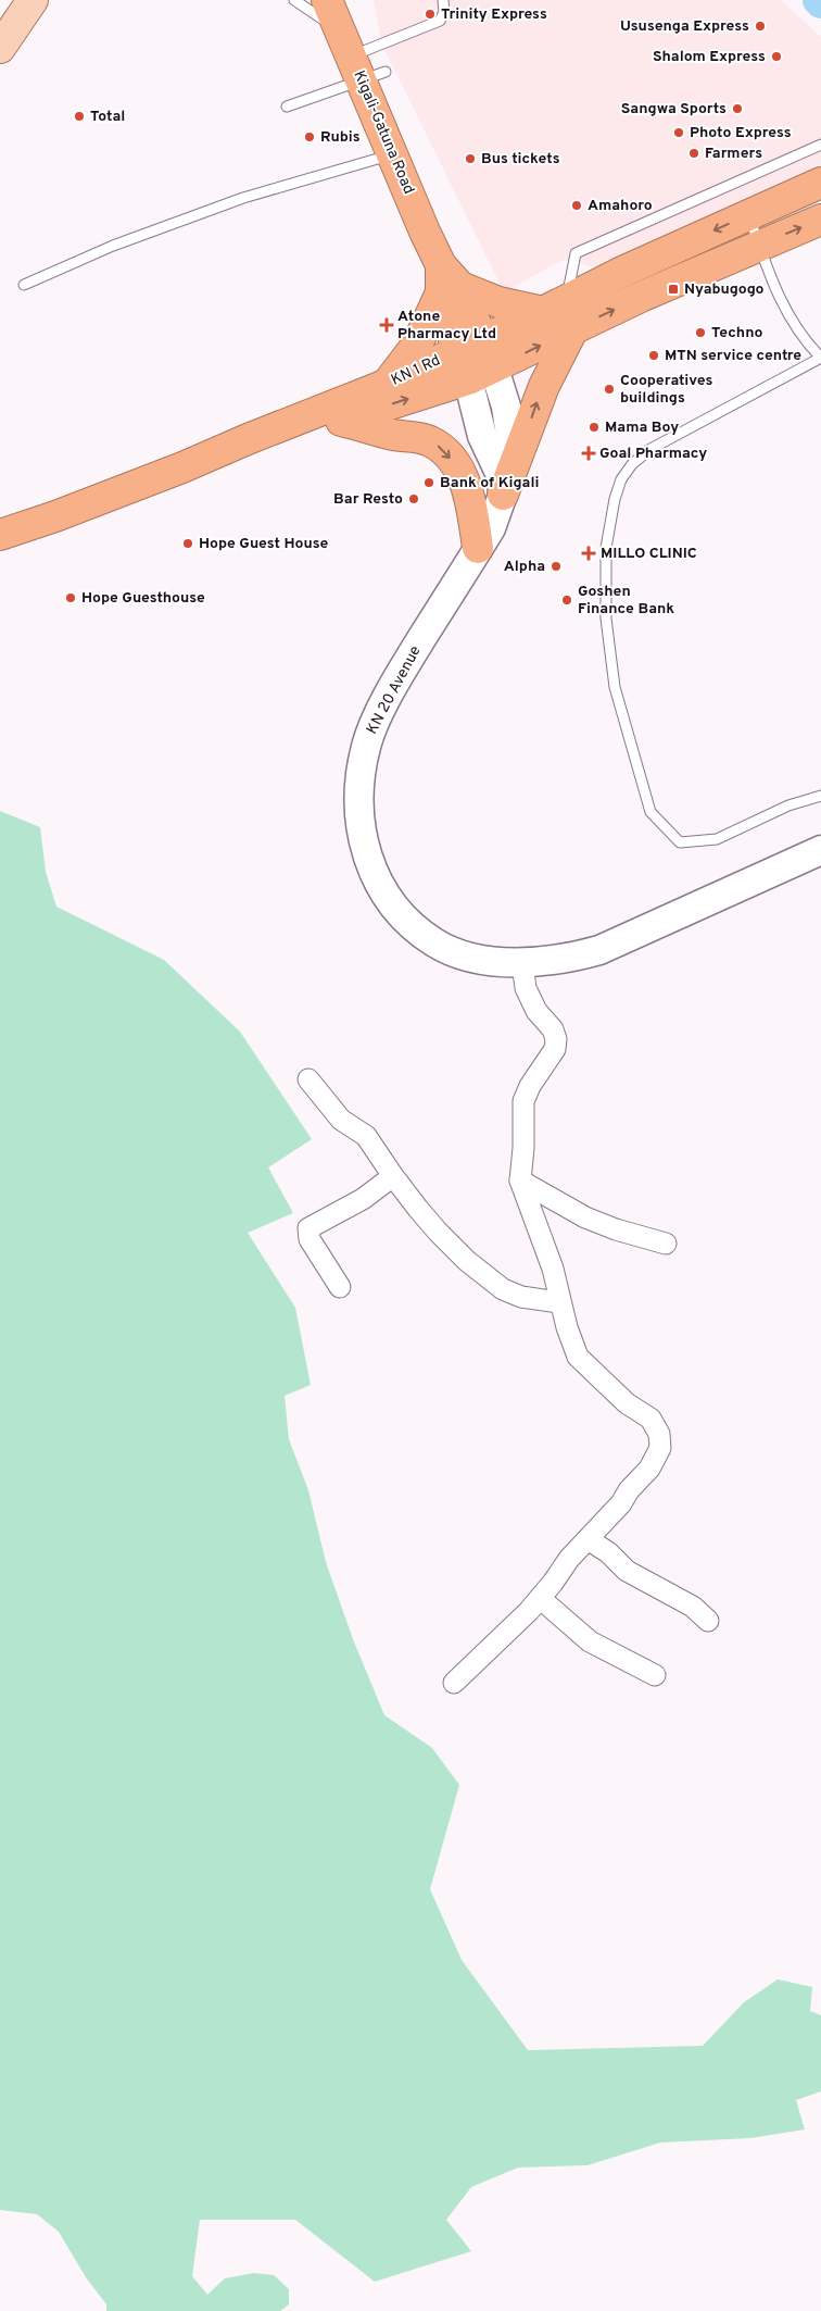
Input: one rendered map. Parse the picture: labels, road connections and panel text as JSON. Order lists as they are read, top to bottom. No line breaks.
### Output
{"streets":{"highway":["Kigali-Gatuna Road","KN 1 Rd"],"main road":["KN 20 Avenue"]},"crossings":[["Kigali-Gatuna Road","KN 1 Rd"]],"places":{"other":["Trinity Express","Ususenga Express","Shalom Express","Sangwa Sports","Total","Photo Express","Rubis","Farmers","Bus tickets","Amahoro","Techno","MTN service centre","Cooperatives buildings","Mama Boy","Bank of Kigali","Bar Resto","Hope Guest House","Alpha","Hope Guesthouse","Goshen Finance Bank"],"transit":["Nyabugogo"],"health":["Atone Pharmacy Ltd","Goal Pharmacy","MILLO CLINIC"]}}
